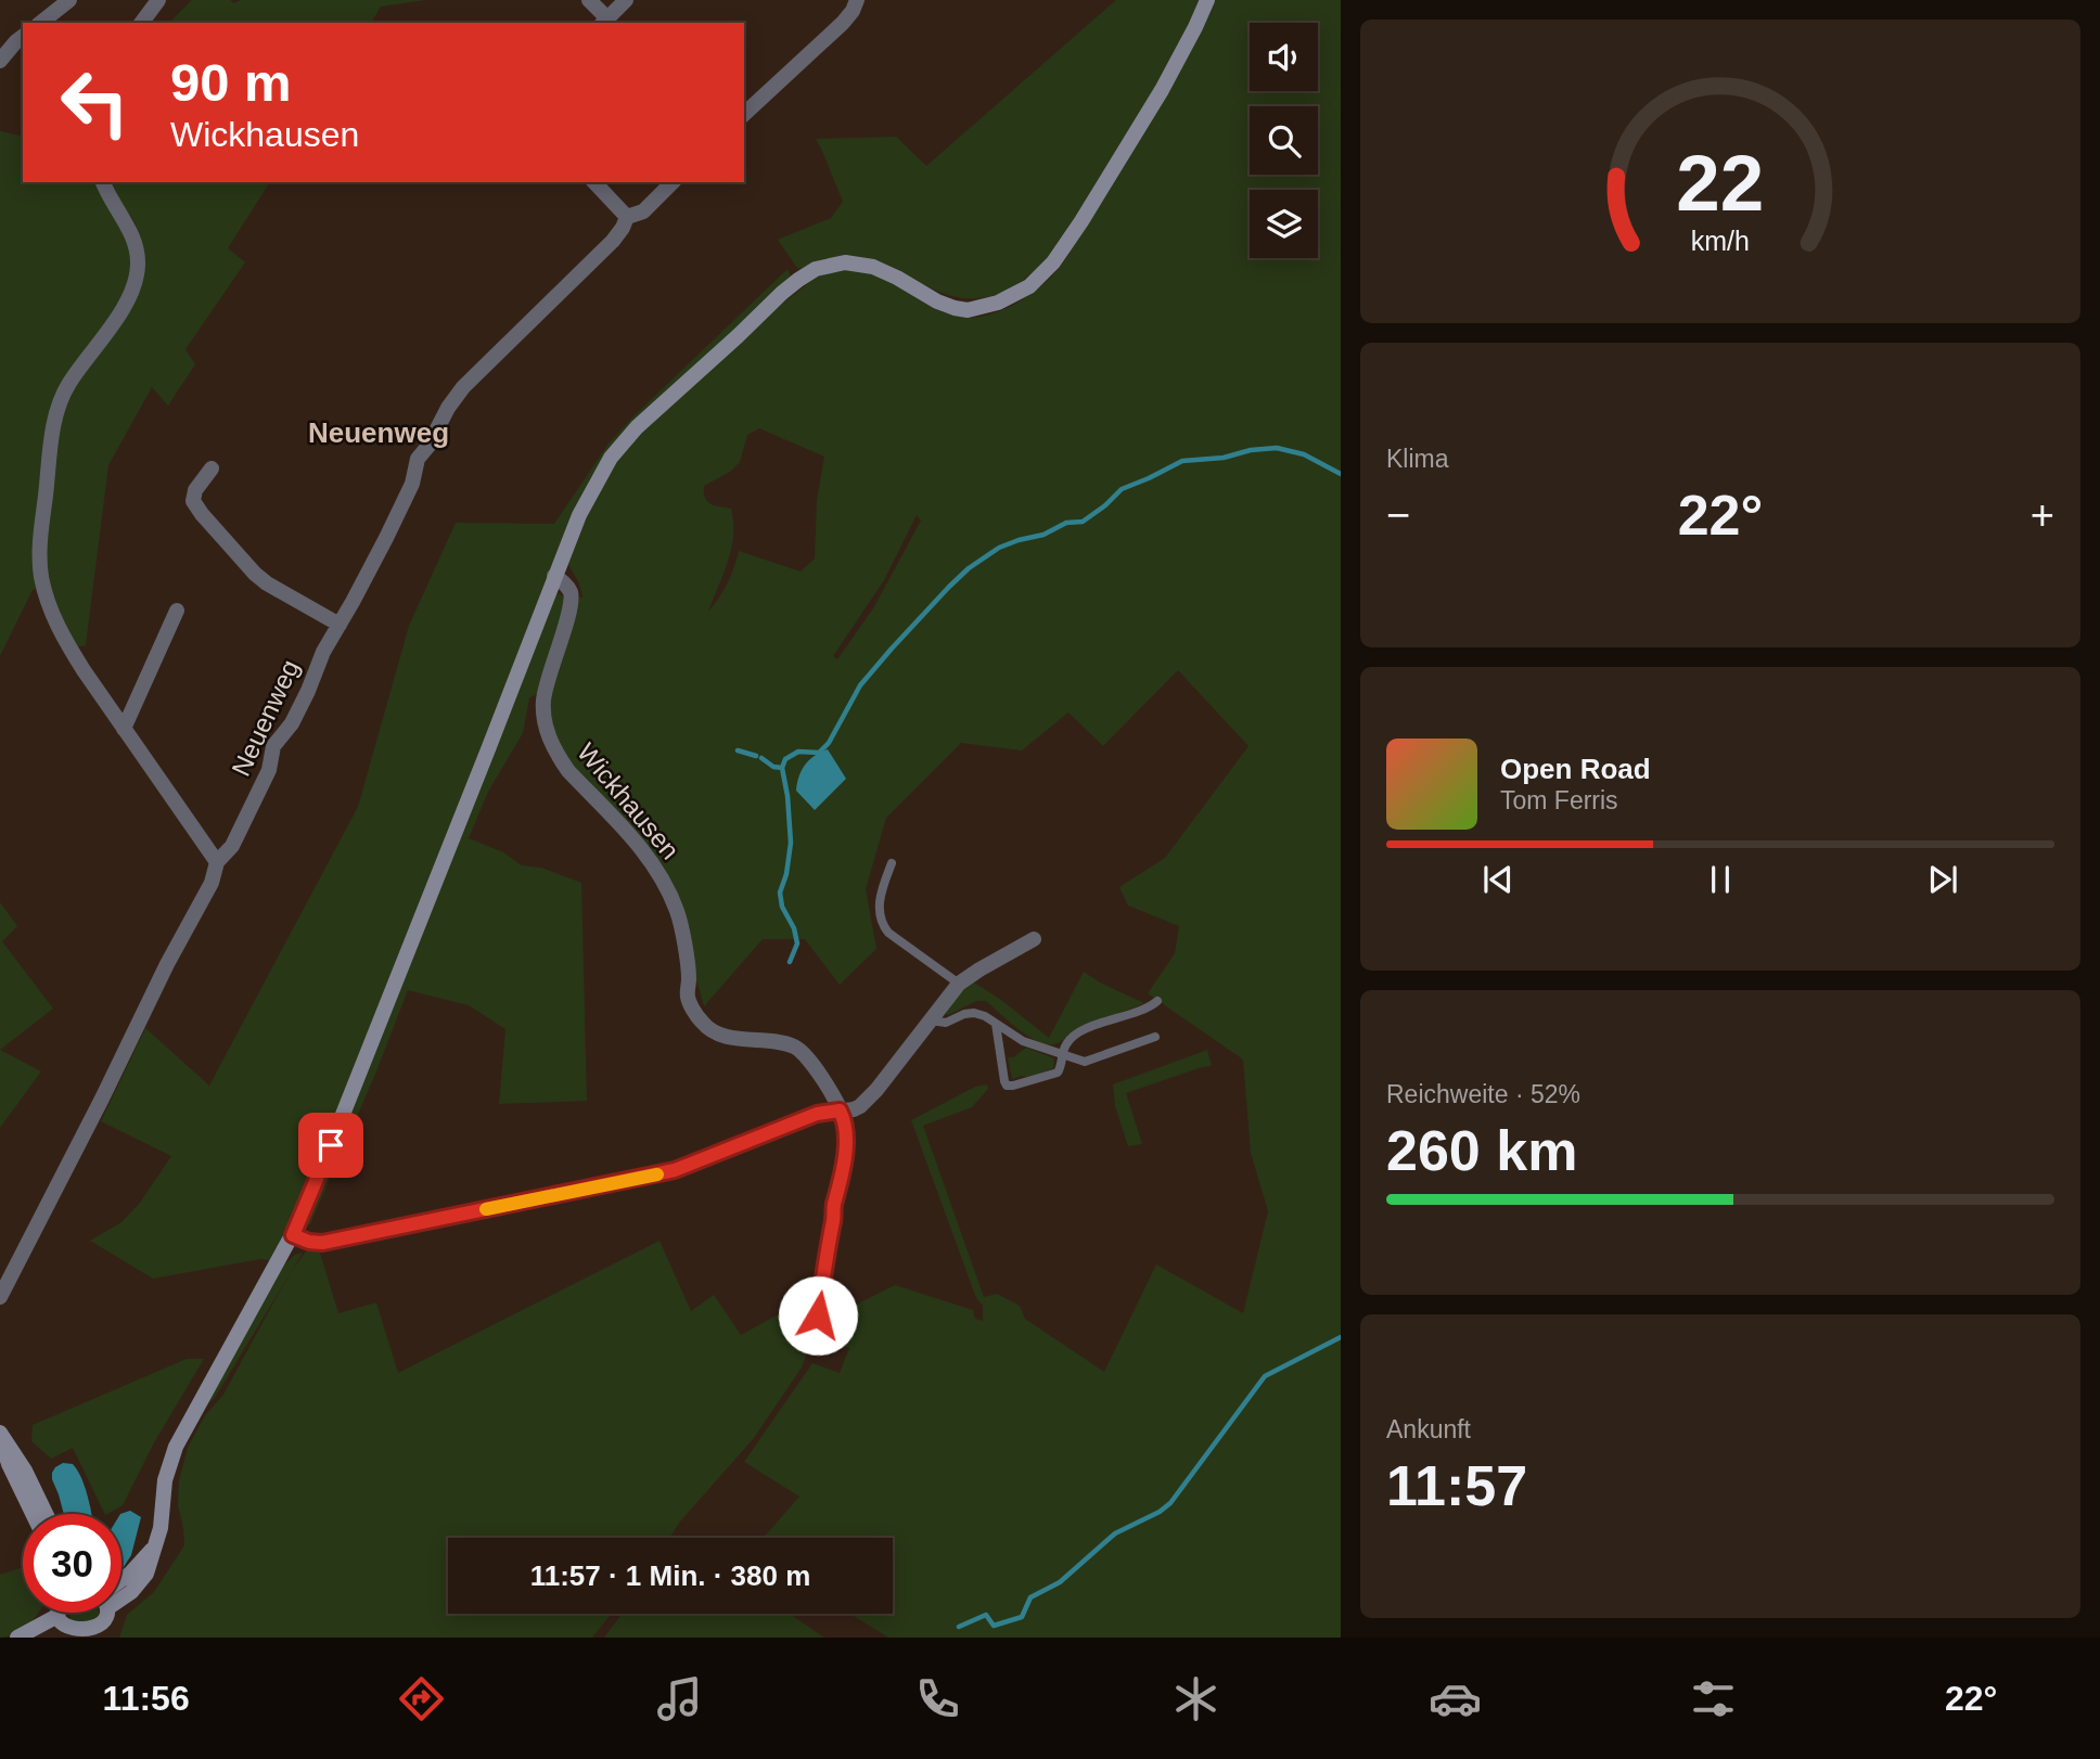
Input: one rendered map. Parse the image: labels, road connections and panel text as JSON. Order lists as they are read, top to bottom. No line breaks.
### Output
{"streets":{"street":["Neuenweg","Wickhausen"]},"districts":["Neuenweg"],"page":{"turn":["90 m","Wickhausen"],"tile":["Klima",["Reichweite · 52%","260 km"],["Ankunft","11:57"]],"heat":["−","22°","+"],"song":["Open Road","Tom Ferris"],"limit":"30","trip":"11:57 · 1 Min. · 380 m","tabs":["11:56","22°"],"gauge":["22","km/h"]}}
